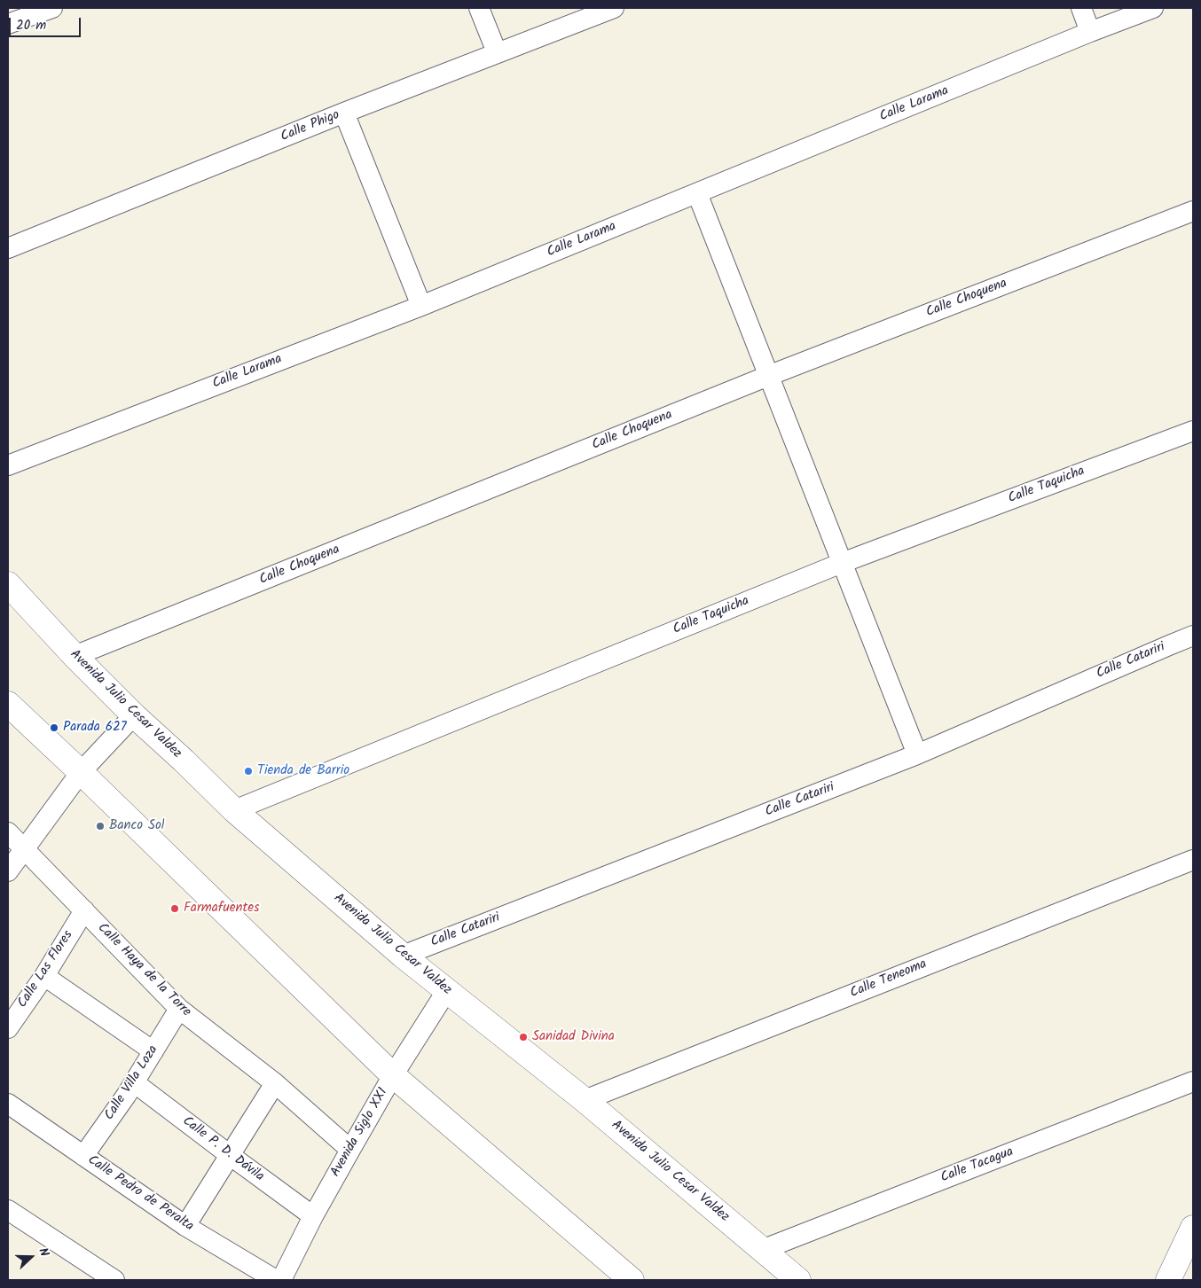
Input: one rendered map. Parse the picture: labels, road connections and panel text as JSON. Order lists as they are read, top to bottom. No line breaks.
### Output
{"streets":{"main road":["Avenida Julio Cesar Valdez"],"street":["Calle Larama","Calle Phigo","Calle Choquena","Calle Taquicha","Calle Catariri","Calle Las Flores","Calle Haya de la Torre","Calle Teneoma","Calle Villa Loza","Avenida Siglo XXI","Calle P. D. Dávila","Calle Tacagua","Calle Pedro de Peralta"]},"crossings":[["Calle Choquena","Avenida Julio Cesar Valdez"],["Calle Taquicha","Avenida Julio Cesar Valdez"],["Calle Catariri","Avenida Julio Cesar Valdez"],["Avenida Julio Cesar Valdez","Calle Teneoma"],["Avenida Julio Cesar Valdez","Avenida Siglo XXI"],["Avenida Julio Cesar Valdez","Calle Tacagua"],["Calle Las Flores","Calle Haya de la Torre"],["Calle Haya de la Torre","Calle Villa Loza"],["Calle Haya de la Torre","Avenida Siglo XXI"],["Calle Villa Loza","Calle P. D. Dávila"],["Calle Villa Loza","Calle Pedro de Peralta"],["Avenida Siglo XXI","Calle P. D. Dávila"]],"places":["Parada 627","Tienda de Barrio","Banco Sol","Farmafuentes","Sanidad Divina"],"scale_bar":"20 m","north":"right"}
